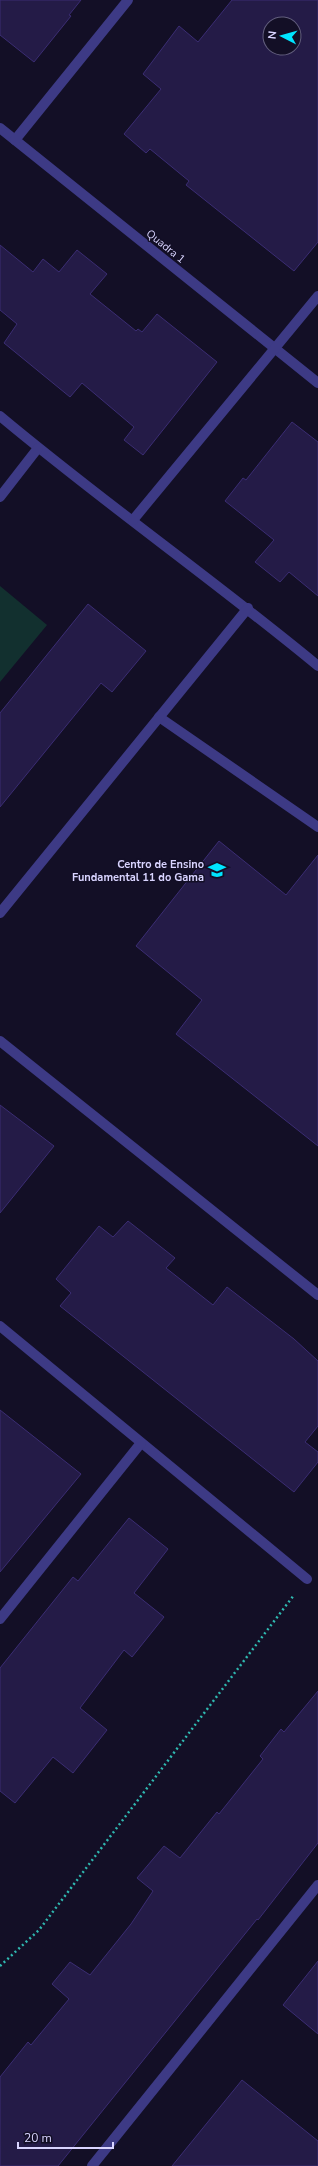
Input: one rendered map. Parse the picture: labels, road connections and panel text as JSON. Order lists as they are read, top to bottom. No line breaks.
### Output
{"streets":{"street":["Quadra 1"]},"places":{"school or university":["Centro de Ensino Fundamental 11 do Gama"]},"scale_bar":"20 m","north":"left"}
